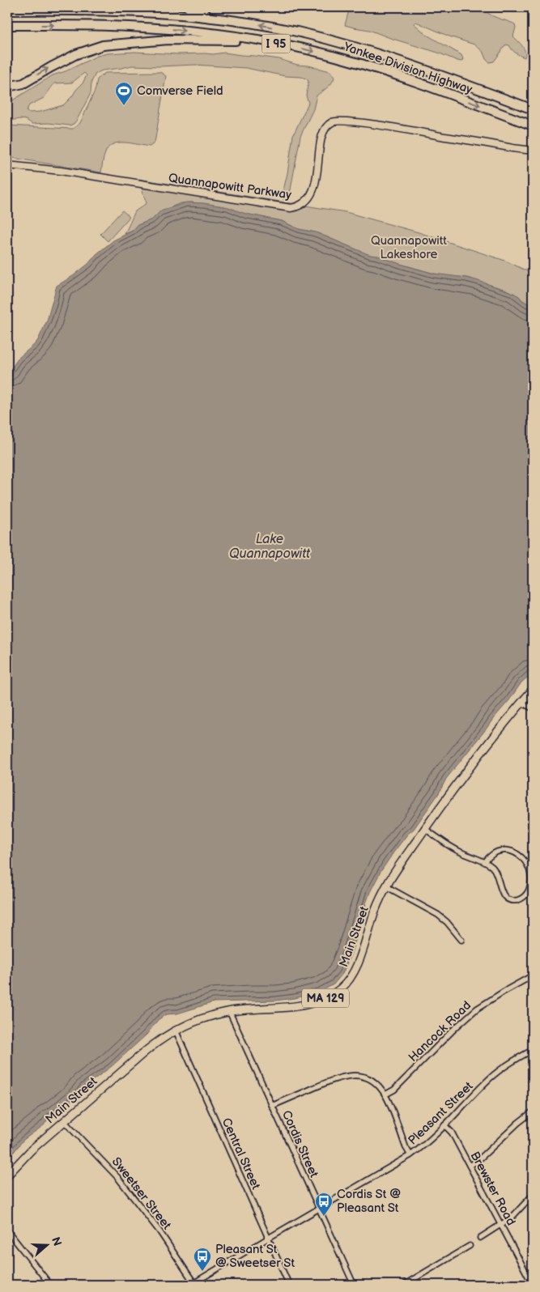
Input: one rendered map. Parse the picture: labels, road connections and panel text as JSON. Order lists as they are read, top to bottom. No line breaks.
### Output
{"streets":{"highway":["I 95","Yankee Division Highway"],"main road":["Main Street","MA 129"],"street":["Quannapowitt Parkway","Hancock Road","Pleasant Street","Cordis Street","Central Street","Brewster Road","Sweetser Street"]},"crossings":[["Main Street","Cordis Street"],["Main Street","Central Street"],["Main Street","Sweetser Street"],["Pleasant Street","Cordis Street"],["Pleasant Street","Central Street"],["Pleasant Street","Brewster Road"],["Pleasant Street","Sweetser Street"]],"water":["Lake Quannapowitt"],"parks":["Quannapowitt Lakeshore"],"places":{"sports":["Comverse Field"],"bus stop":["Cordis St @ Pleasant St","Pleasant St @ Sweetser St"]},"north":"right"}
